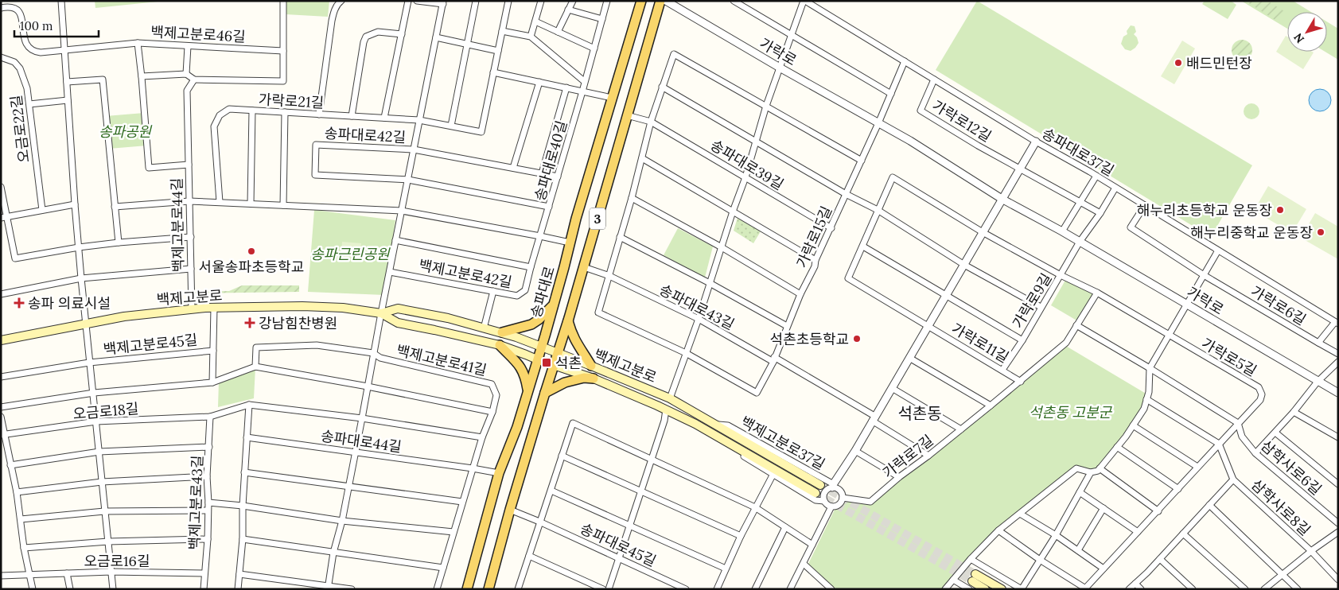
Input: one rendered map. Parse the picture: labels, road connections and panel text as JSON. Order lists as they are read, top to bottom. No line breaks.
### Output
{"streets":{"main road":["3","송파대로","백제고분로"],"street":["백제고분로46길","가락로","가락로21길","가락로12길","오금로22길","송파대로42길","송파대로37길","송파대로40길","송파대로39길","백제고분로44길","가락로15길","백제고분로42길","가락로9길","가락로6길","송파대로43길","가락로11길","백제고분로45길","가락로5길","백제고분로41길","오금로18길","송파대로44길","백제고분로37길","가락로7길","삼학사로6길","백제고분로43길","삼학사로8길","송파대로45길","오금로16길"]},"crossings":[["백제고분로46길","백제고분로44길"],["가락로","가락로15길"],["가락로","가락로9길"],["가락로12길","송파대로37길"],["송파대로42길","송파대로40길"],["송파대로37길","가락로6길"],["송파대로40길","백제고분로42길"],["송파대로39길","3"],["송파대로39길","가락로15길"],["3","백제고분로"],["3","송파대로43길"],["3","송파대로45길"],["백제고분로44길","백제고분로"],["가락로15길","송파대로43길"],["송파대로","백제고분로"],["송파대로","송파대로44길"],["백제고분로","백제고분로45길"],["백제고분로","백제고분로37길"],["가락로9길","가락로11길"],["가락로9길","가락로5길"],["가락로11길","가락로7길"],["백제고분로45길","오금로18길"],["백제고분로45길","오금로16길"],["가락로5길","가락로7길"],["가락로5길","삼학사로6길"],["가락로5길","삼학사로8길"],["오금로18길","백제고분로43길"],["백제고분로37길","가락로7길"],["백제고분로43길","오금로16길"]],"districts":["석촌동"],"parks":["송파공원","송파근린공원","석촌동 고분군"],"places":{"other":["배드민턴장","해누리초등학교 운동장","해누리중학교 운동장","서울송파초등학교","석촌초등학교"],"health":["송파 의료시설","강남힘찬병원"],"transit":["석촌"]},"scale_bar":"100 m","north":"bottom left"}
